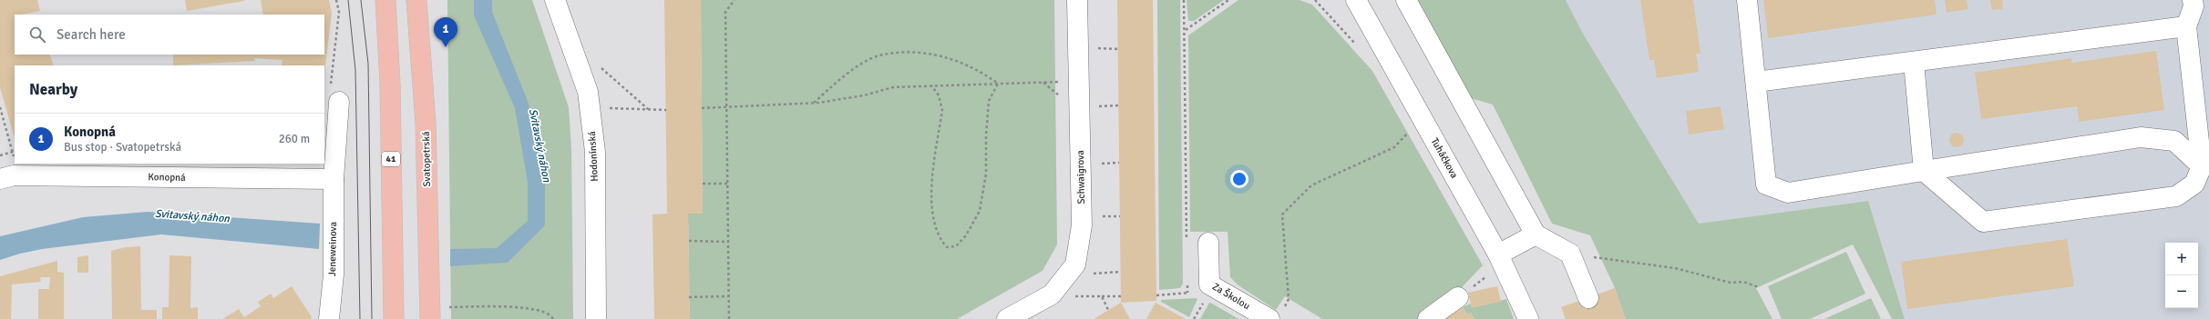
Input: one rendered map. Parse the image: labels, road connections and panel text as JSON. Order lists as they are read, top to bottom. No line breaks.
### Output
{"streets":{"main road":["41","Svatopetrská"],"street":["Hodonínská","Tuháčkova","Konopná","Schwaigrova","Jeneweinova","Za Školou"]},"crossings":[["Konopná","Jeneweinova"]],"water":["Svitavský náhon"],"page":{"search":"Search here","pins":"1","heading":"Nearby","list":[{"mark":"1","name":"Konopná","note":"Bus stop · Svatopetrská","value":"260 m"}],"map_buttons":["+","−"]}}
